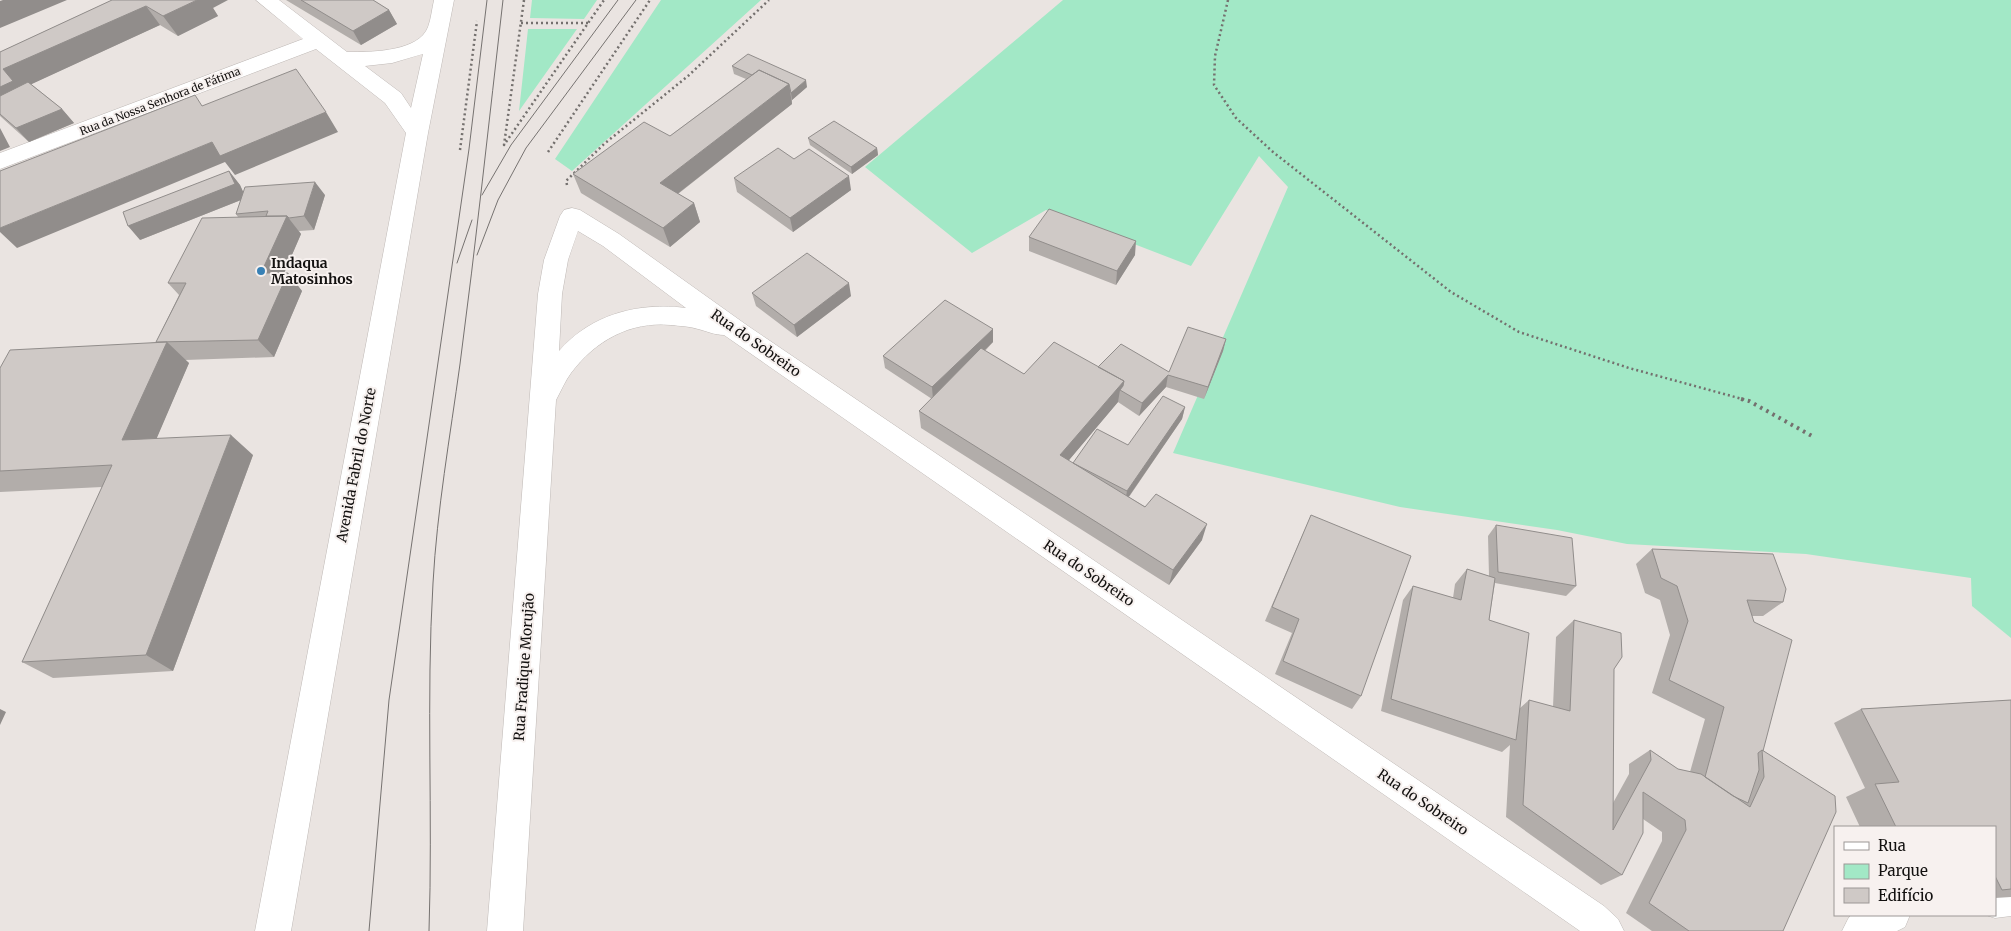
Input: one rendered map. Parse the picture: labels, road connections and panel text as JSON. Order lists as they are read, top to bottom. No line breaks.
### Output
{"streets":{"street":["Rua da Nossa Senhora de Fátima","Rua do Sobreiro","Avenida Fabril do Norte","Rua Fradique Morujão"]},"crossings":[["Rua do Sobreiro","Rua Fradique Morujão"]],"places":["Indaqua Matosinhos"],"legend":["Rua","Parque","Edifício"]}
